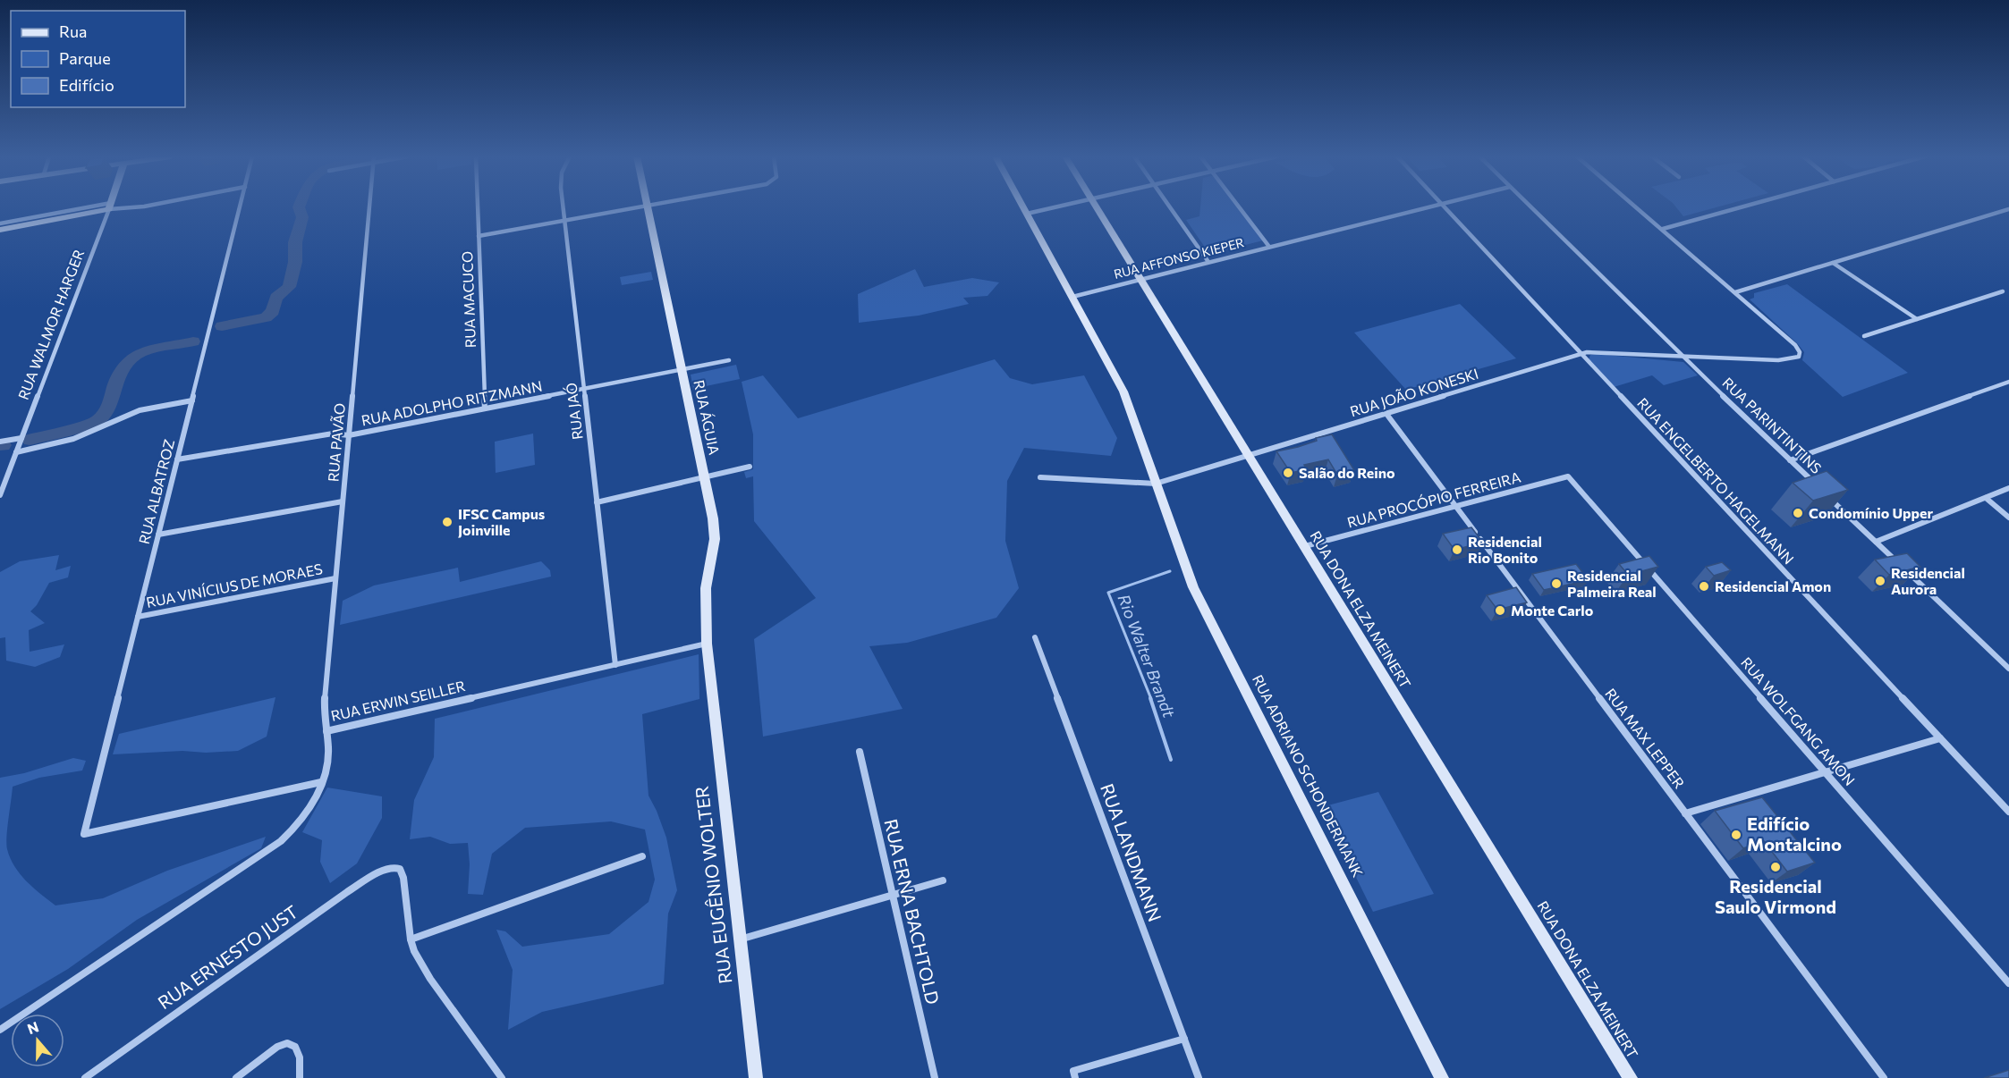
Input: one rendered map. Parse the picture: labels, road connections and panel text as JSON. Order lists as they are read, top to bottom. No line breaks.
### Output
{"streets":{"street":["RUA AFFONSO KIEPER","RUA MACUCO","RUA WALMOR HARGER","RUA JOÃO KONESKI","RUA ADOLPHO RITZMANN","RUA JAÓ","RUA ÁGUIA","RUA PARINTINTINS","RUA PAVÃO","RUA ENGELBERTO HAGELMANN","RUA ALBATROZ","RUA PROCÓPIO FERREIRA","RUA VINÍCIUS DE MORAES","RUA DONA ELZA MEINERT","RUA ERWIN SEILLER","RUA WOLFGANG AMON","RUA MAX LEPPER","RUA ADRIANO SCHONDERMANK","RUA LANDMANN","RUA EUGÊNIO WOLTER","RUA ERNA BACHTOLD","RUA ERNESTO JUST"]},"crossings":[["RUA AFFONSO KIEPER","RUA DONA ELZA MEINERT"],["RUA AFFONSO KIEPER","RUA ADRIANO SCHONDERMANK"],["RUA MACUCO","RUA ADOLPHO RITZMANN"],["RUA JOÃO KONESKI","RUA PARINTINTINS"],["RUA JOÃO KONESKI","RUA ENGELBERTO HAGELMANN"],["RUA JOÃO KONESKI","RUA DONA ELZA MEINERT"],["RUA JOÃO KONESKI","RUA MAX LEPPER"],["RUA JOÃO KONESKI","RUA ADRIANO SCHONDERMANK"],["RUA ADOLPHO RITZMANN","RUA JAÓ"],["RUA ADOLPHO RITZMANN","RUA ÁGUIA"],["RUA ADOLPHO RITZMANN","RUA PAVÃO"],["RUA ADOLPHO RITZMANN","RUA ALBATROZ"],["RUA JAÓ","RUA ERWIN SEILLER"],["RUA ÁGUIA","RUA ERWIN SEILLER"],["RUA ÁGUIA","RUA EUGÊNIO WOLTER"],["RUA PAVÃO","RUA VINÍCIUS DE MORAES"],["RUA PAVÃO","RUA ERWIN SEILLER"],["RUA ALBATROZ","RUA VINÍCIUS DE MORAES"],["RUA ALBATROZ","RUA ERWIN SEILLER"],["RUA PROCÓPIO FERREIRA","RUA DONA ELZA MEINERT"],["RUA PROCÓPIO FERREIRA","RUA WOLFGANG AMON"],["RUA PROCÓPIO FERREIRA","RUA MAX LEPPER"]],"water":["Rio Walter Brandt"],"places":["Salão do Reino","Condomínio Upper","IFSC Campus Joinville","Residencial Rio Bonito","Residencial Aurora","Residencial Palmeira Real","Residencial Amon","Monte Carlo","Edifício Montalcino","Residencial Saulo Virmond"],"legend":["Rua","Parque","Edifício"],"north":"top"}
